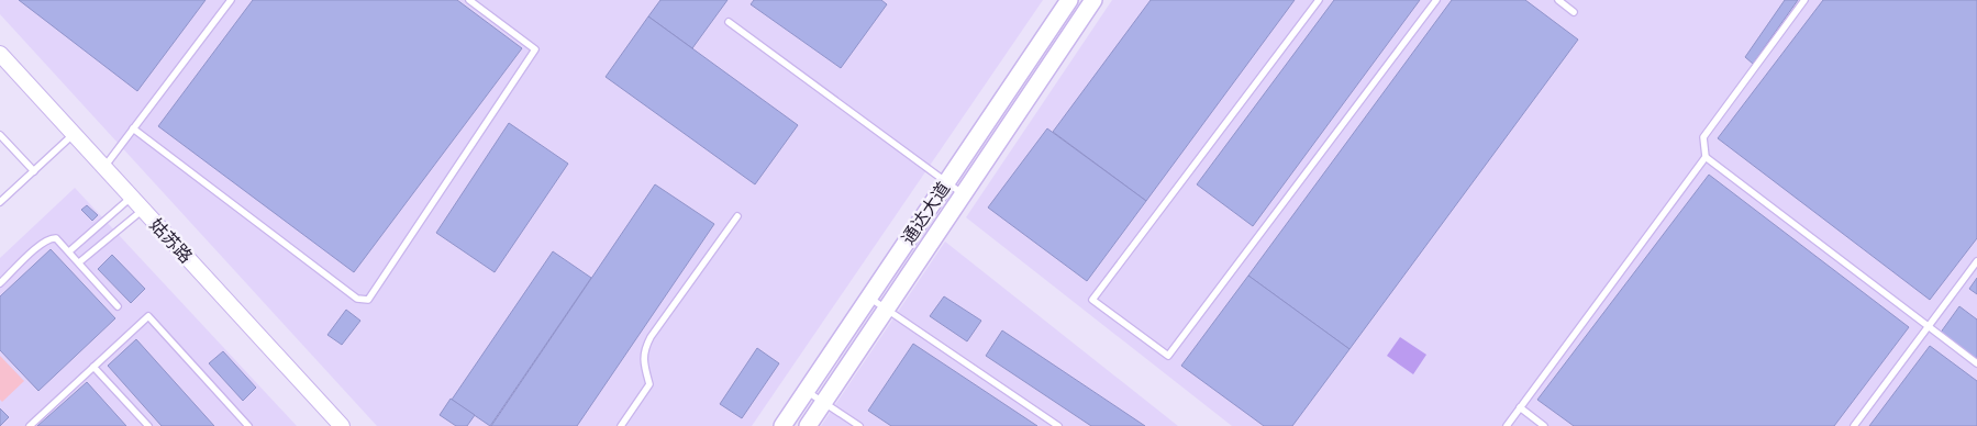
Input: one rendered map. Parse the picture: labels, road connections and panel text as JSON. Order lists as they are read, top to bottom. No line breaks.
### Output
{"streets":{"main road":["通达大道"],"street":["姑苏路"]}}
